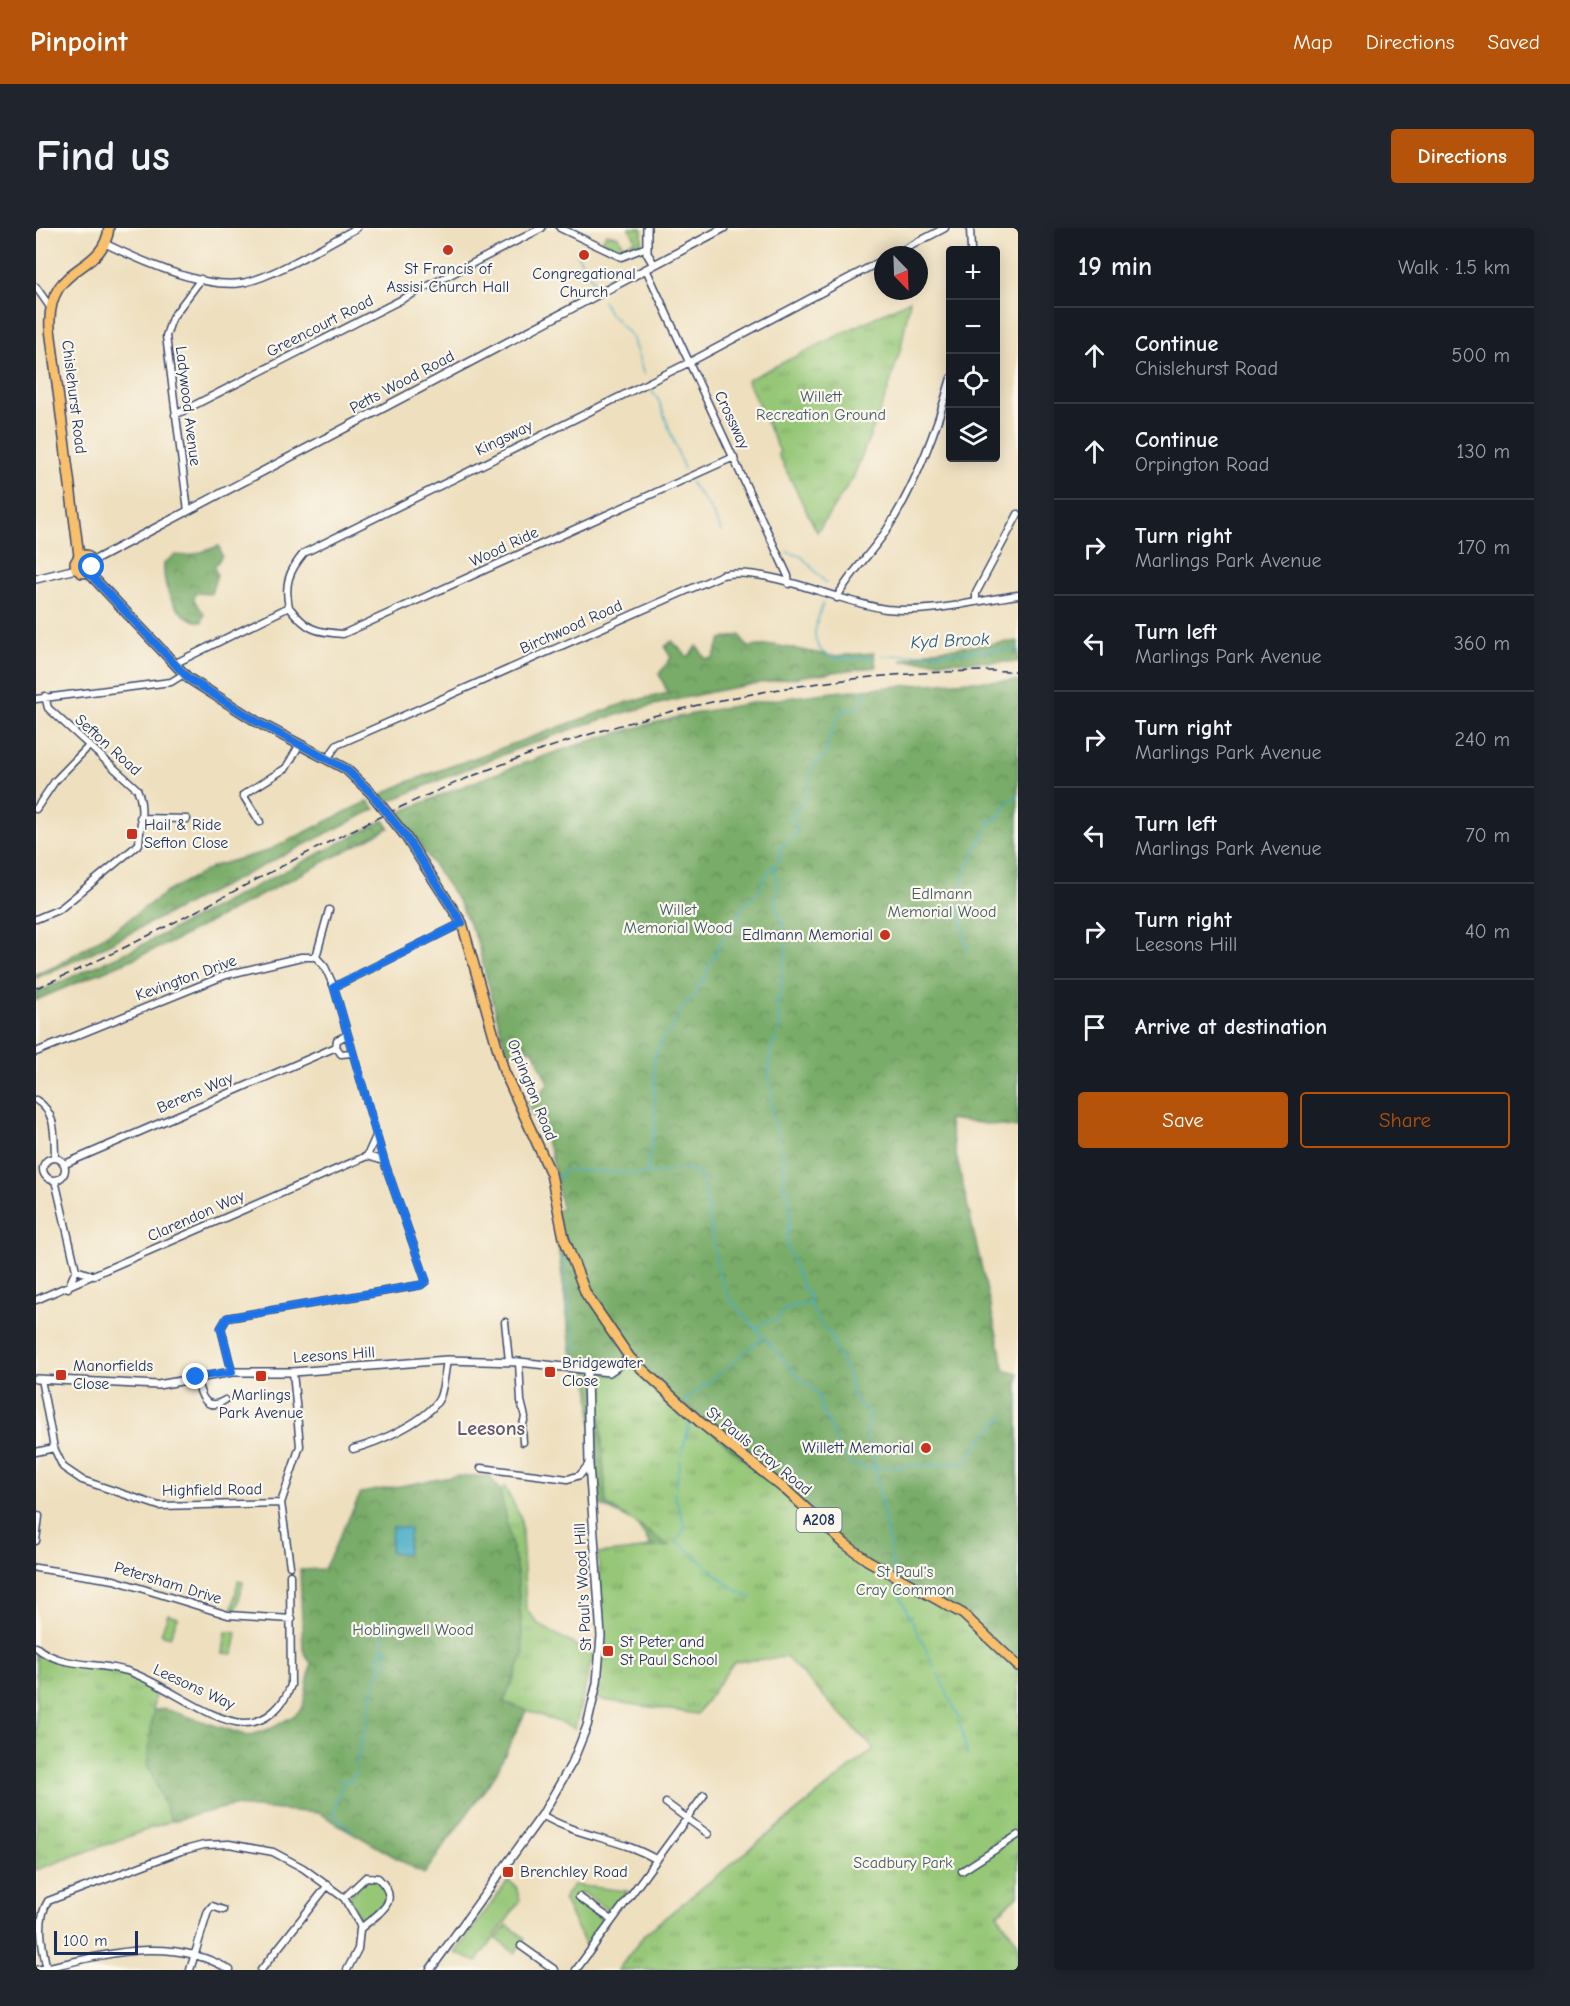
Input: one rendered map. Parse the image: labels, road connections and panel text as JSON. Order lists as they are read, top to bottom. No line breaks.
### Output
{"streets":{"main road":["Chislehurst Road","Orpington Road","St Pauls Cray Road","A208"],"street":["Greencourt Road","Petts Wood Road","Ladywood Avenue","Crossway","Kingsway","Wood Ride","Birchwood Road","Sefton Road","Kevington Drive","Berens Way","Clarendon Way","Leesons Hill","Highfield Road","Petersham Drive","St Paul's Wood Hill","Leesons Way"]},"crossings":[["Greencourt Road","Ladywood Avenue"],["Petts Wood Road","Chislehurst Road"],["Petts Wood Road","Ladywood Avenue"],["Petts Wood Road","Crossway"],["Petts Wood Road","A208"],["Chislehurst Road","A208"],["Crossway","Kingsway"],["Crossway","Wood Ride"],["Crossway","Birchwood Road"],["Kingsway","Wood Ride"],["Birchwood Road","Orpington Road"],["Birchwood Road","A208"],["Orpington Road","Leesons Hill"],["Orpington Road","St Pauls Cray Road"],["Orpington Road","A208"],["Leesons Hill","St Pauls Cray Road"],["Leesons Hill","Highfield Road"],["Leesons Hill","St Paul's Wood Hill"],["Petersham Drive","Leesons Way"]],"districts":["Leesons"],"water":["Kyd Brook"],"parks":["Willett Recreation Ground","Edlmann Memorial Wood","Willet Memorial Wood","St Paul's Cray Common","Hoblingwell Wood","Scadbury Park"],"places":{"other":["St Francis of Assisi Church Hall","Congregational Church","Edlmann Memorial","Willett Memorial"],"transit":["Hail & Ride Sefton Close","Bridgewater Close","Manorfields Close","Marlings Park Avenue","St Peter and St Paul School","Brenchley Road"]},"scale_bar":"100 m","north":"bottom right","page":{"header":"Pinpoint","nav":["Map","Directions","Saved"],"buttons":["Directions",["Save","Share"]],"title":"Find us","heading":["19 min","Walk · 1.5 km"],"map_buttons":["+","−"],"list":[["Continue","Chislehurst Road","500 m"],["Continue","Orpington Road","130 m"],["Turn right","Marlings Park Avenue","170 m"],["Turn left","Marlings Park Avenue","360 m"],["Turn right","Marlings Park Avenue","240 m"],["Turn left","Marlings Park Avenue","70 m"],["Turn right","Leesons Hill","40 m"],"Arrive at destination"],"scale":"100 m"}}
